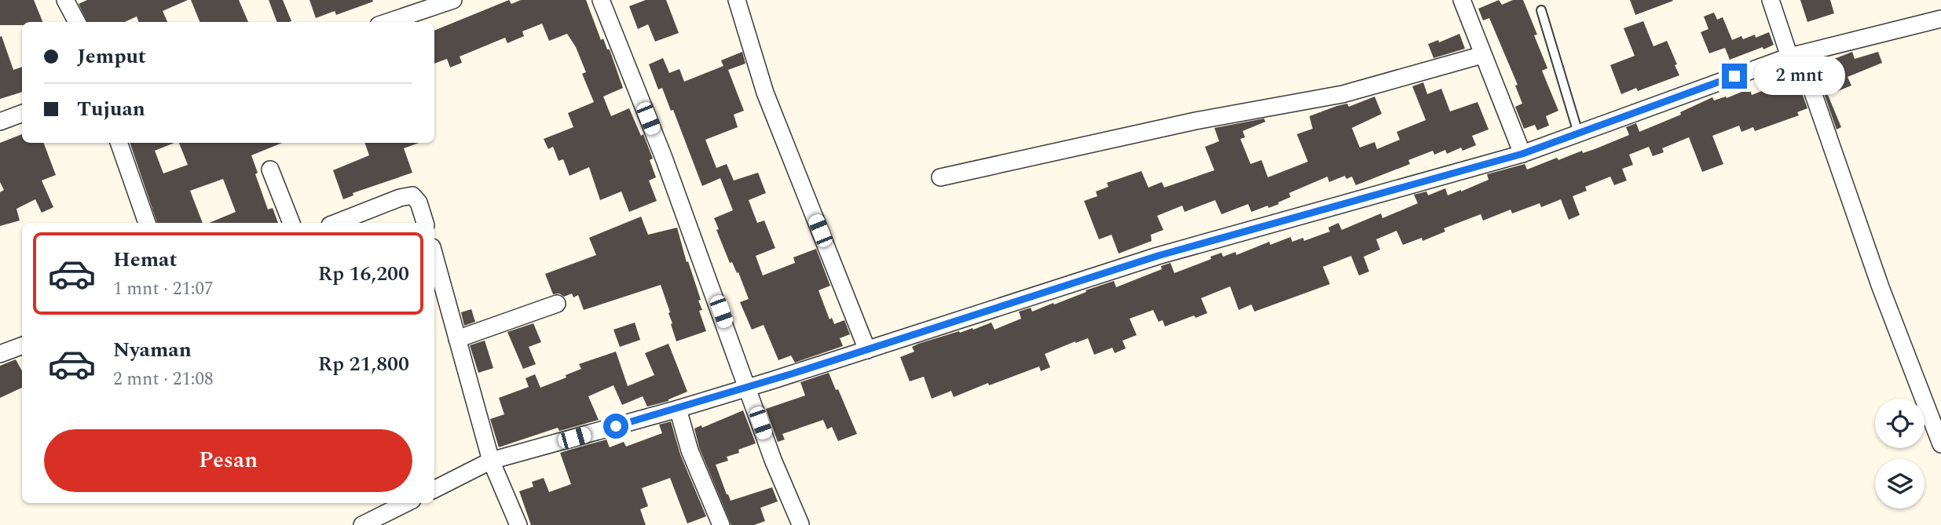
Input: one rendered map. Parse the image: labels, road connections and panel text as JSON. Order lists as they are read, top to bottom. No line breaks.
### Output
{"page":{"banner":["Jemput","Tujuan"],"bubble":"2 mnt","list":[{"name":"Hemat","note":"1 mnt · 21:07","value":"Rp 16,200"},{"name":"Nyaman","note":"2 mnt · 21:08","value":"Rp 21,800"}],"buttons":"Pesan"}}
